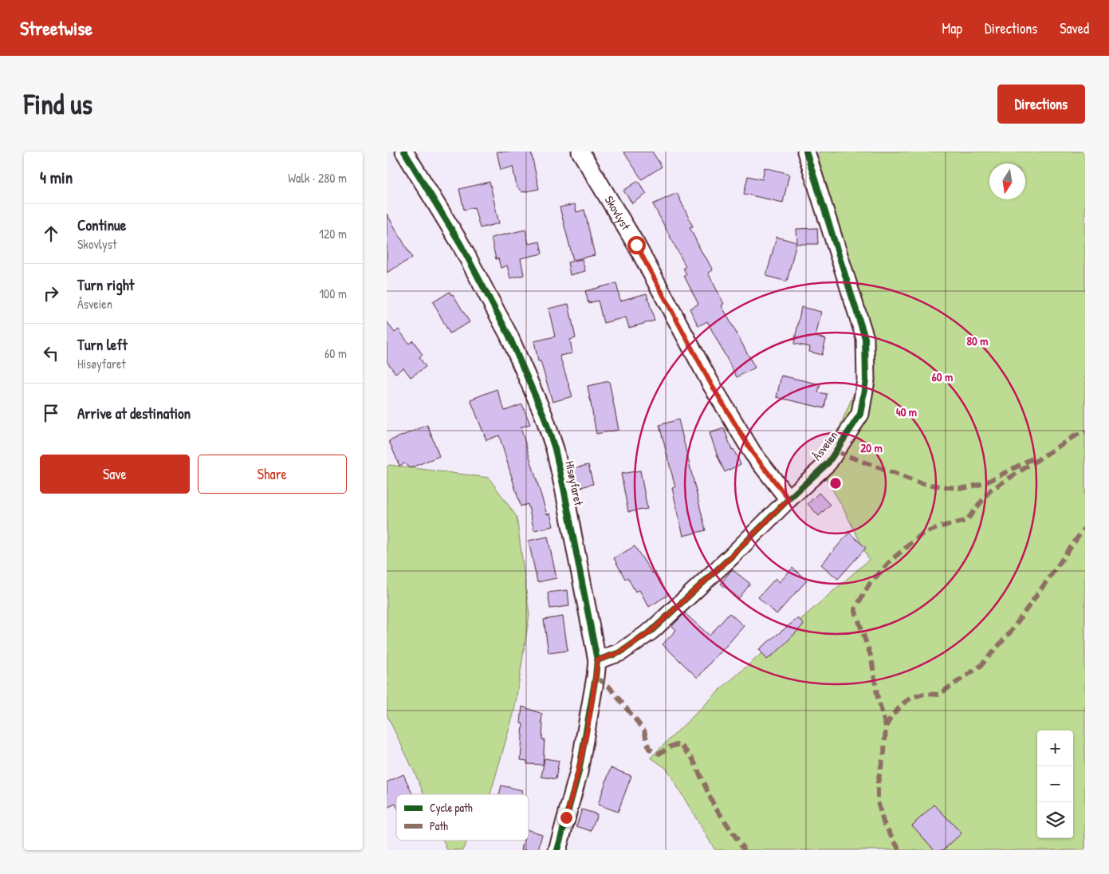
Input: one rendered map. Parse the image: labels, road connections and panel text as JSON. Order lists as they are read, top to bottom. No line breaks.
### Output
{"streets":{"street":["Skovlyst","Åsveien","Hisøyfaret"]},"crossings":[["Skovlyst","Åsveien"],["Åsveien","Hisøyfaret"]],"legend":["Cycle path","Path"],"north":"bottom","page":{"header":"Streetwise","nav":["Map","Directions","Saved"],"buttons":["Directions",["Save","Share"]],"title":"Find us","heading":["4 min","Walk · 280 m"],"list":[["Continue","Skovlyst","120 m"],["Turn right","Åsveien","100 m"],["Turn left","Hisøyfaret","60 m"],"Arrive at destination"],"map_buttons":["+","−"]},"rings":["80 m","60 m","40 m","20 m"]}
